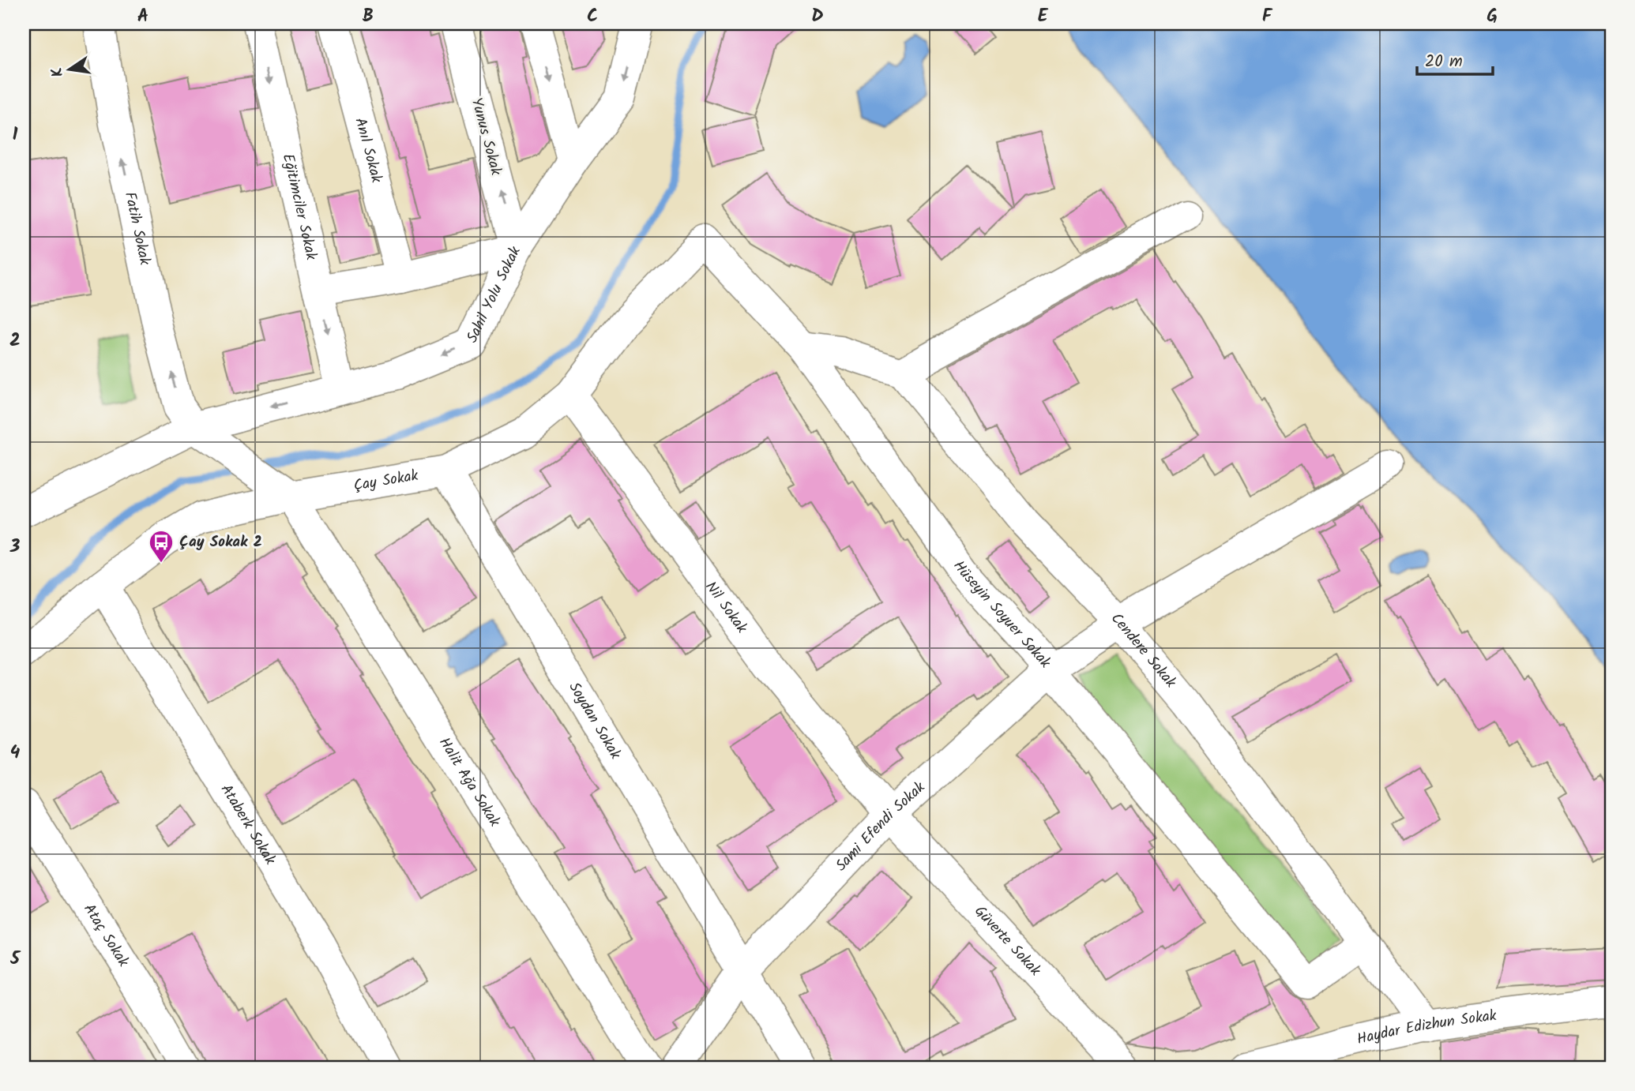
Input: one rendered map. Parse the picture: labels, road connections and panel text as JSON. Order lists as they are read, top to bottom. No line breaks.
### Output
{"streets":{"street":["Yunus Sokak","Anıl Sokak","Eğitimciler Sokak","Fatih Sokak","Sahil Yolu Sokak","Çay Sokak","Nil Sokak","Hüseyin Soyuer Sokak","Cendere Sokak","Soydan Sokak","Halit Ağa Sokak","Ataberk Sokak","Sami Efendi Sokak","Ataç Sokak","Güverte Sokak","Haydar Edizhun Sokak"]},"crossings":[["Yunus Sokak","Sahil Yolu Sokak"],["Eğitimciler Sokak","Sahil Yolu Sokak"],["Fatih Sokak","Sahil Yolu Sokak"],["Fatih Sokak","Çay Sokak"],["Fatih Sokak","Halit Ağa Sokak"],["Çay Sokak","Nil Sokak"],["Çay Sokak","Hüseyin Soyuer Sokak"],["Çay Sokak","Soydan Sokak"],["Çay Sokak","Halit Ağa Sokak"],["Çay Sokak","Ataberk Sokak"],["Nil Sokak","Sami Efendi Sokak"],["Nil Sokak","Güverte Sokak"],["Hüseyin Soyuer Sokak","Cendere Sokak"],["Hüseyin Soyuer Sokak","Sami Efendi Sokak"],["Cendere Sokak","Sami Efendi Sokak"],["Cendere Sokak","Haydar Edizhun Sokak"],["Soydan Sokak","Sami Efendi Sokak"],["Sami Efendi Sokak","Güverte Sokak"]],"one_way":["Eğitimciler Sokak","Fatih Sokak","Sahil Yolu Sokak"],"places":{"bus stop":["Çay Sokak 2"]},"scale_bar":"20 m","north":"left","grid":{"columns":["A","B","C","D","E","F","G"],"rows":["1","2","3","4","5"]}}
